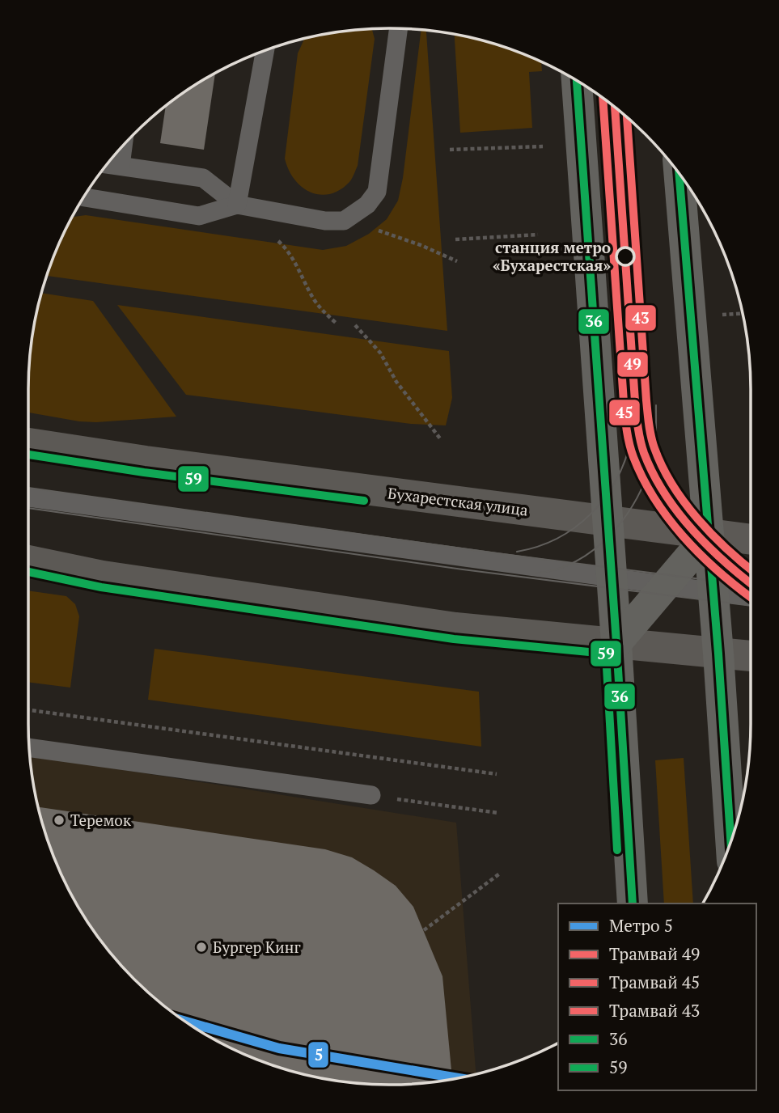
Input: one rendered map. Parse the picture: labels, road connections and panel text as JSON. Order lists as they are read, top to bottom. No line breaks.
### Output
{"streets":{"main road":["Бухарестская улица"]},"places":["станция метро «Бухарестская»","Теремок","Бургер Кинг"],"lines":["transit line 36","tram line 45","tram line 49","tram line 43","transit line 59","metro line 5"],"legend":["Метро 5","Трамвай 49","Трамвай 45","Трамвай 43","36","59"]}
